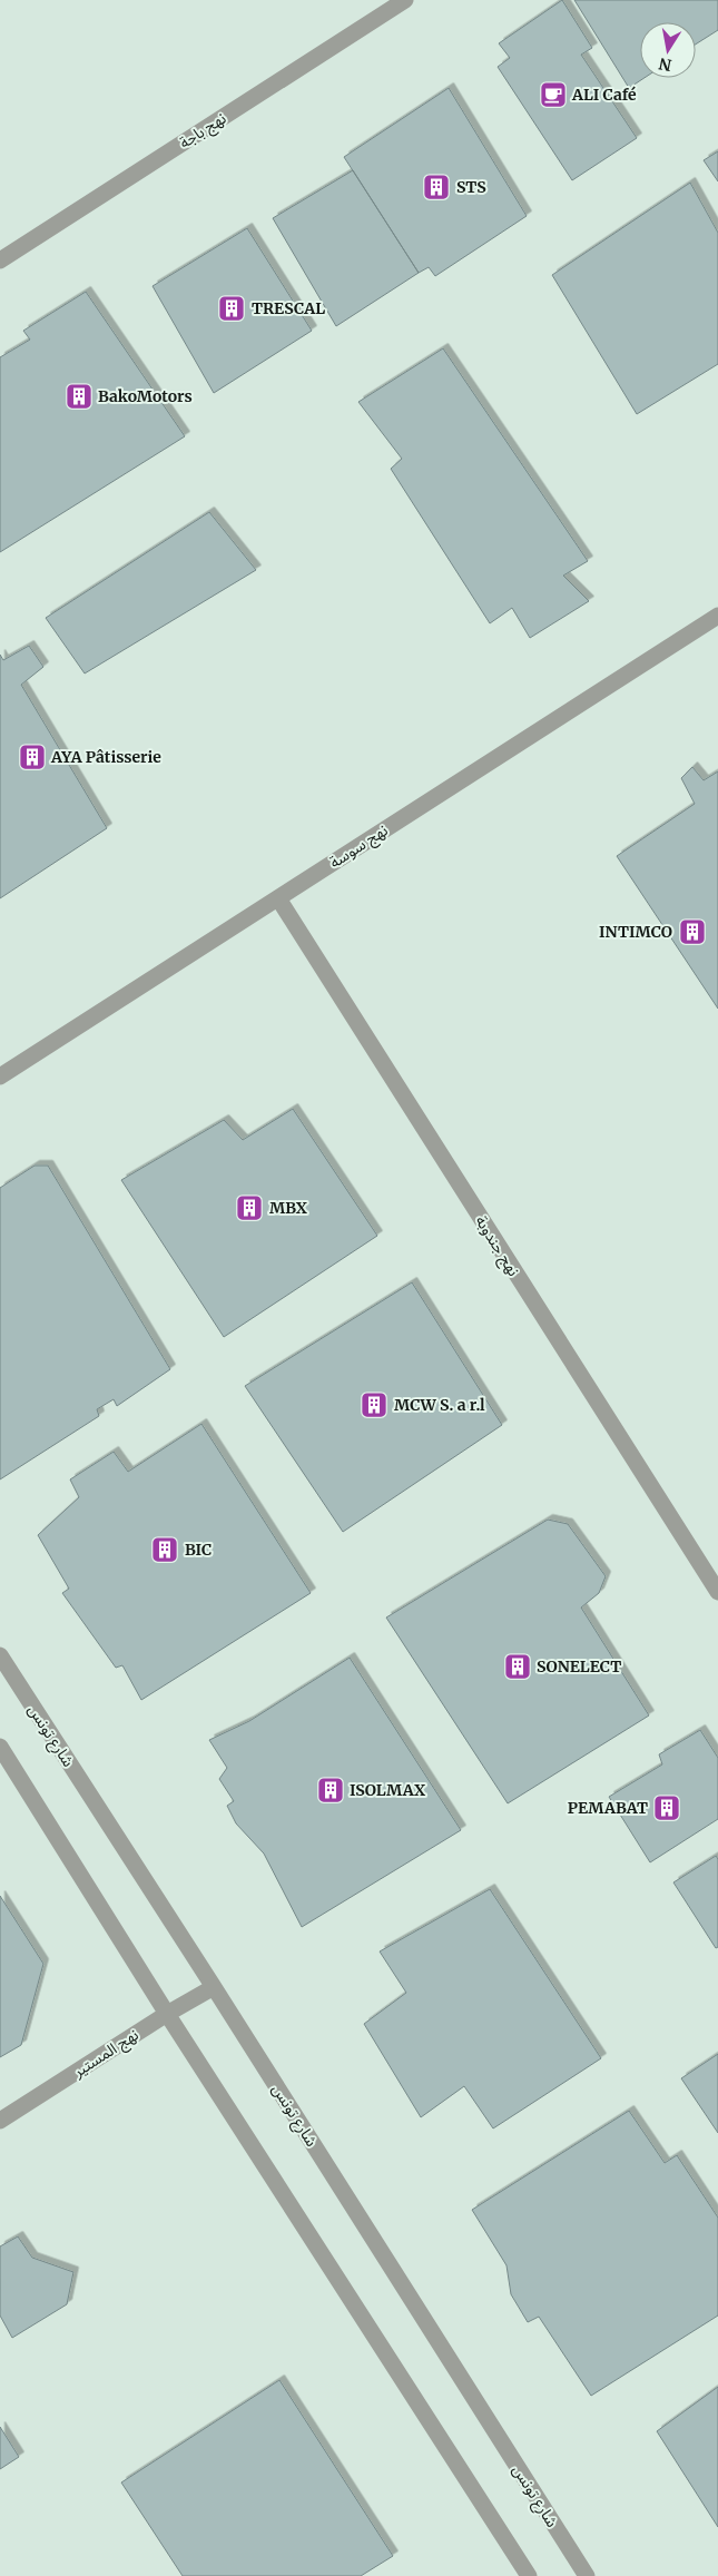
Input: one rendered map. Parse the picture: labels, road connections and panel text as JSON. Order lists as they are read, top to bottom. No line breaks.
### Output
{"streets":{"street":["نهج باجة","نهج سوسة","نهج جندوبة","شارع تونس","نهج المستير"]},"crossings":[["نهج سوسة","نهج جندوبة"],["شارع تونس","نهج المستير"]],"places":{"cafe":["ALI Café"],"building":["STS","TRESCAL","BakoMotors","AYA Pâtisserie","INTIMCO","MBX","MCW S. a r.l","BIC","SONELECT","ISOLMAX","PEMABAT"]},"north":"bottom"}
